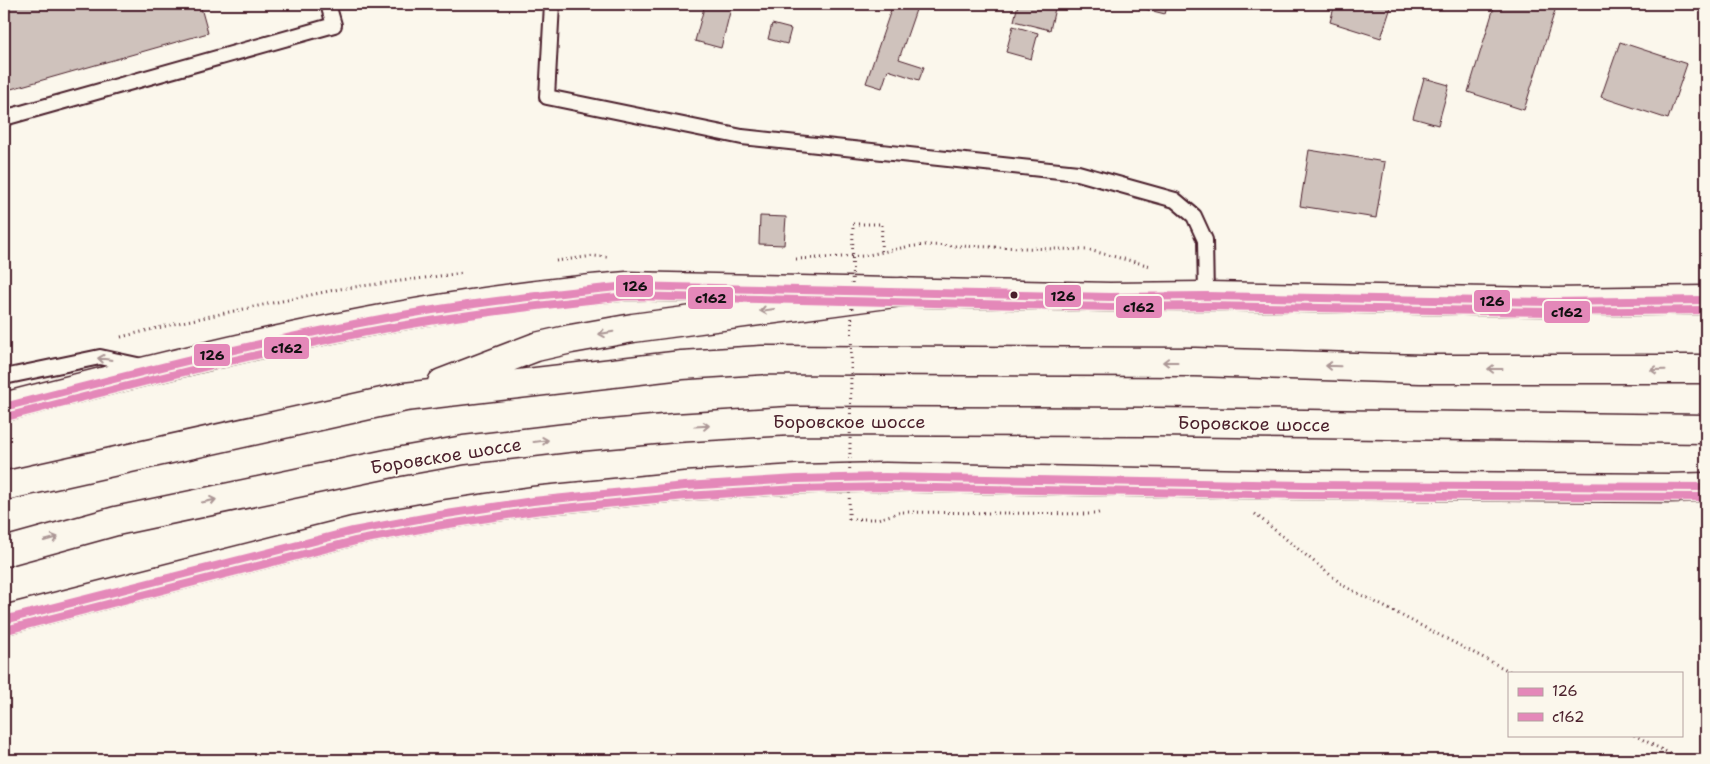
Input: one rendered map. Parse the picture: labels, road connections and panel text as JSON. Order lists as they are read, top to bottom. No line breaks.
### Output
{"streets":{"main road":["Боровское шоссе"]},"lines":["transit line 126","transit line с162"],"legend":["126","с162"]}
